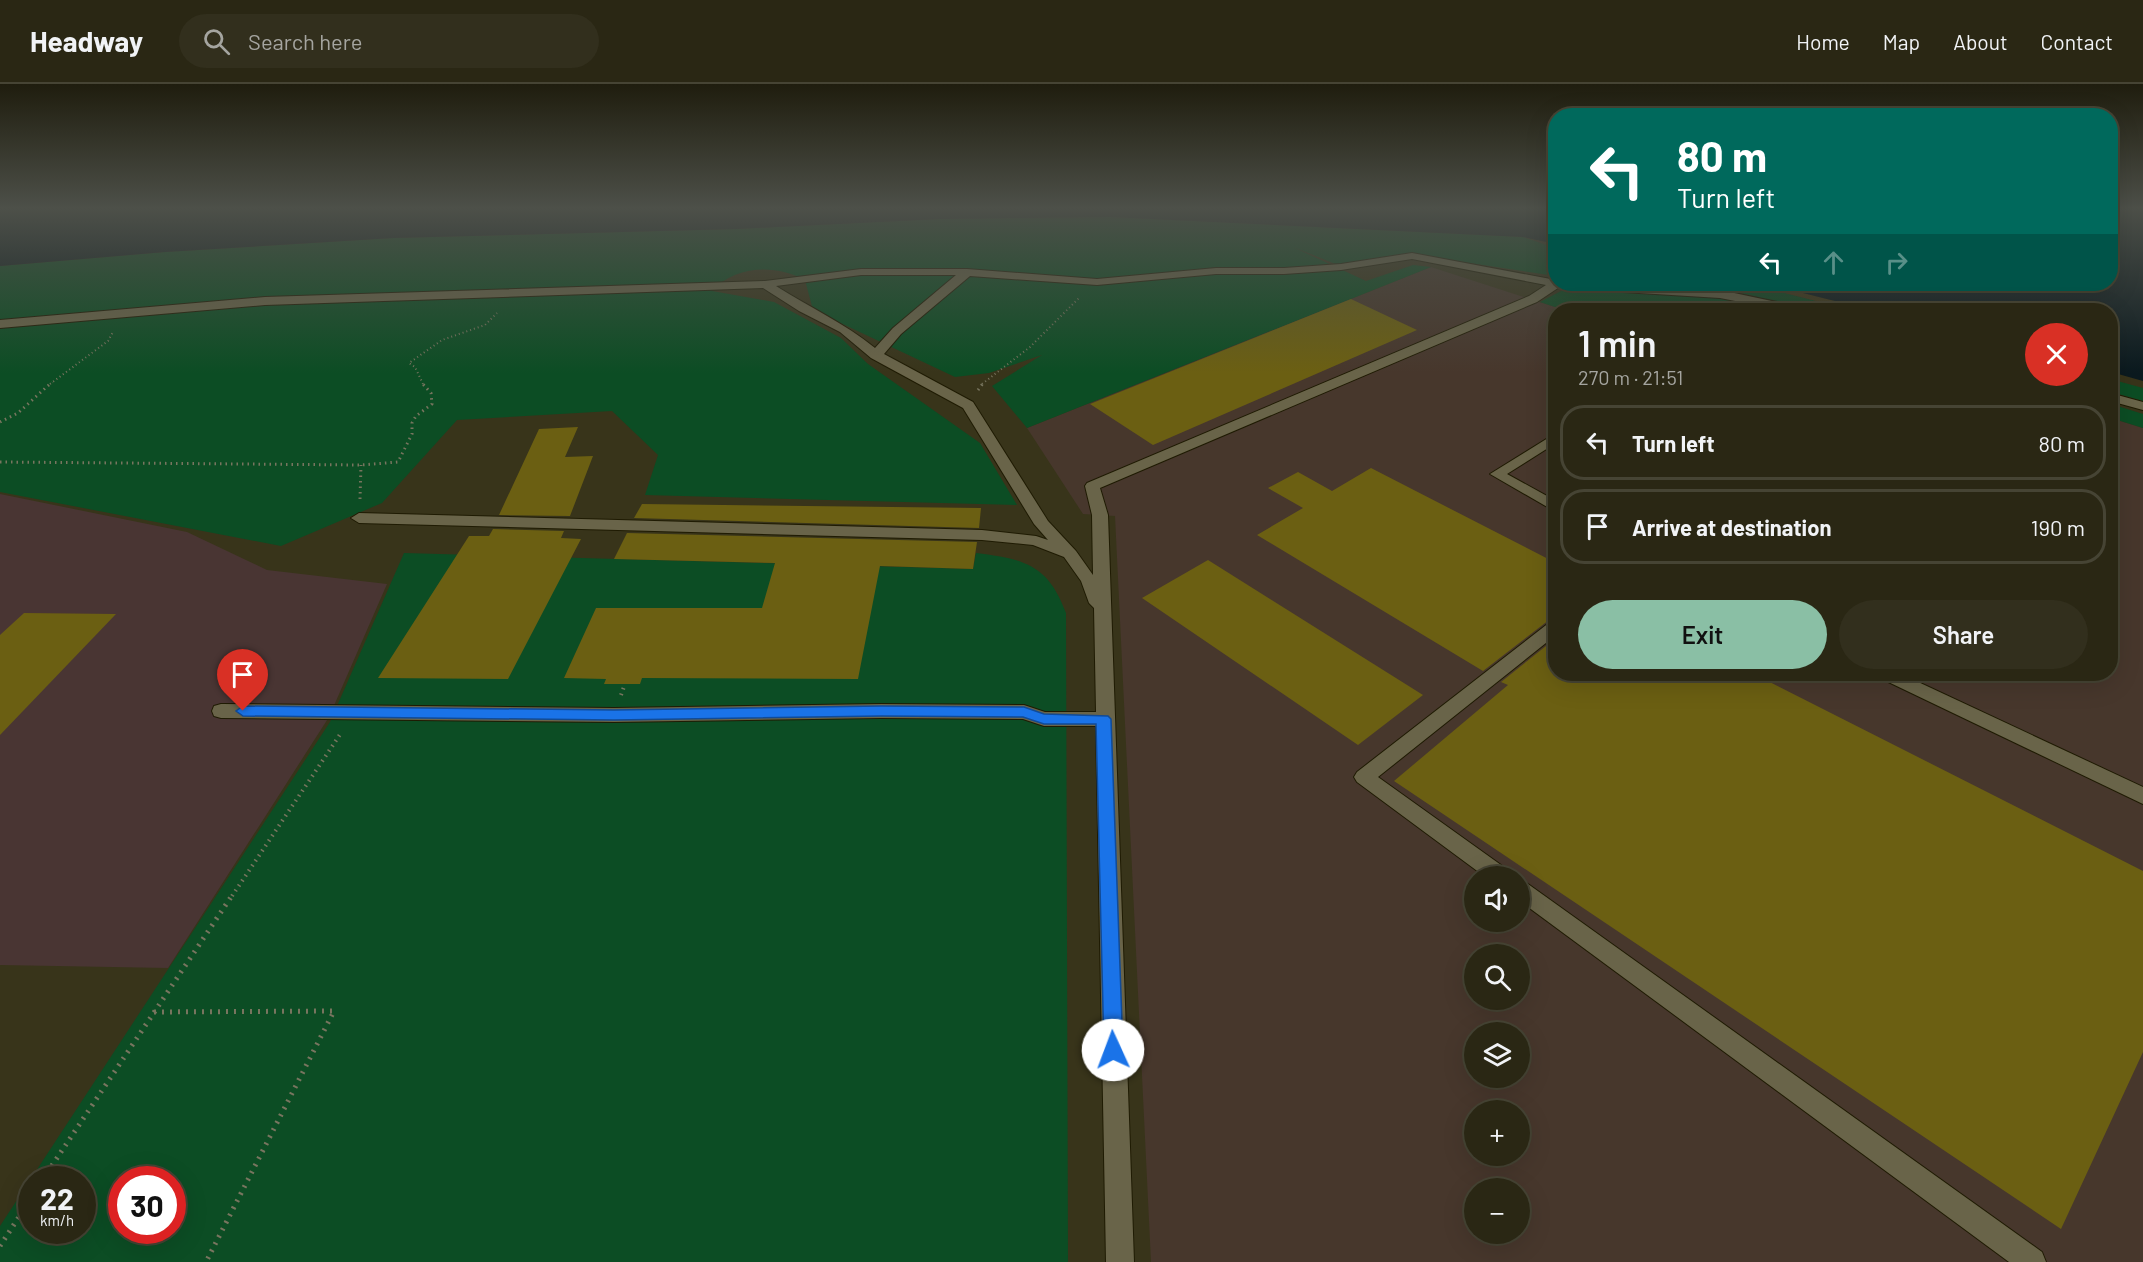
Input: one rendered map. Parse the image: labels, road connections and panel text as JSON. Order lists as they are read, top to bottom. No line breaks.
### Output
{"page":{"header":"Headway","search":"Search here","nav":["Home","Map","About","Contact"],"turn":["80 m","Turn left"],"heading":["1 min","270 m · 21:51"],"list":[{"name":"Turn left","value":"80 m"},{"name":"Arrive at destination","value":"190 m"}],"buttons":["Exit","Share"],"map_buttons":["+","−"],"speed":"22 km/h","limit":"30"}}
